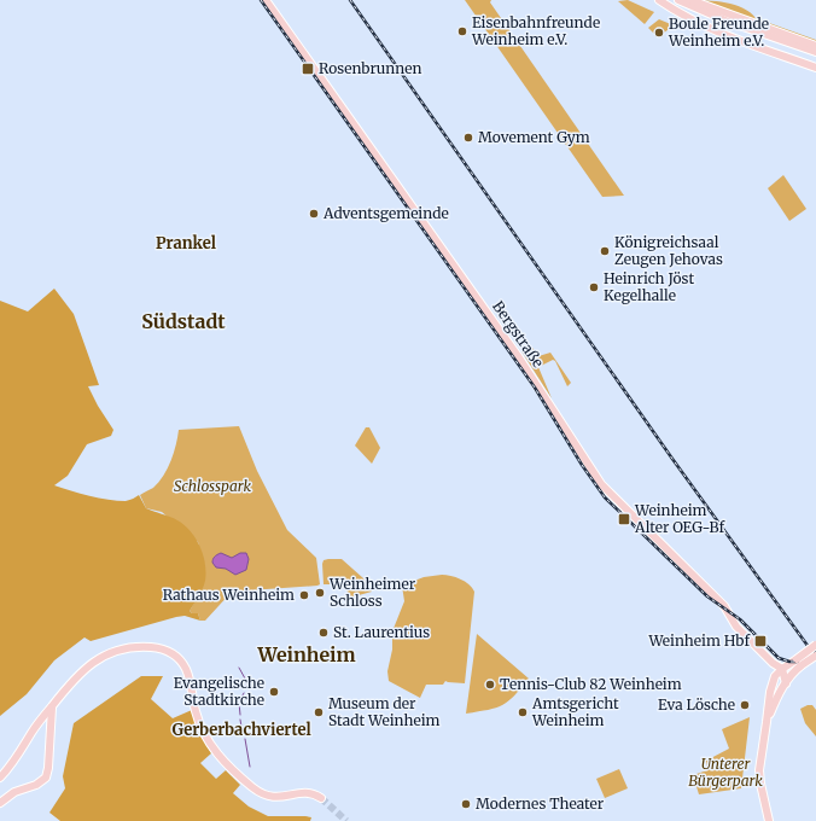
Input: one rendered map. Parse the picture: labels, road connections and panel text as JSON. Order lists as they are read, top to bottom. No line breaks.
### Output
{"streets":{"main road":["Bergstraße"]},"districts":["Prankel","Südstadt","Weinheim","Gerberbachviertel"],"parks":["Schlosspark","Unterer Bürgerpark"],"places":{"other":["Eisenbahnfreunde Weinheim e.V.","Boule Freunde Weinheim e.V.","Movement Gym","Adventsgemeinde","Königreichsaal Zeugen Jehovas","Heinrich Jöst Kegelhalle","Weinheimer Schloss","Rathaus Weinheim","St. Laurentius","Tennis-Club 82 Weinheim","Evangelische Stadtkirche","Eva Lösche","Museum der Stadt Weinheim","Amtsgericht Weinheim","Modernes Theater"],"transit":["Rosenbrunnen","Weinheim Alter OEG-Bf","Weinheim Hbf"]}}
